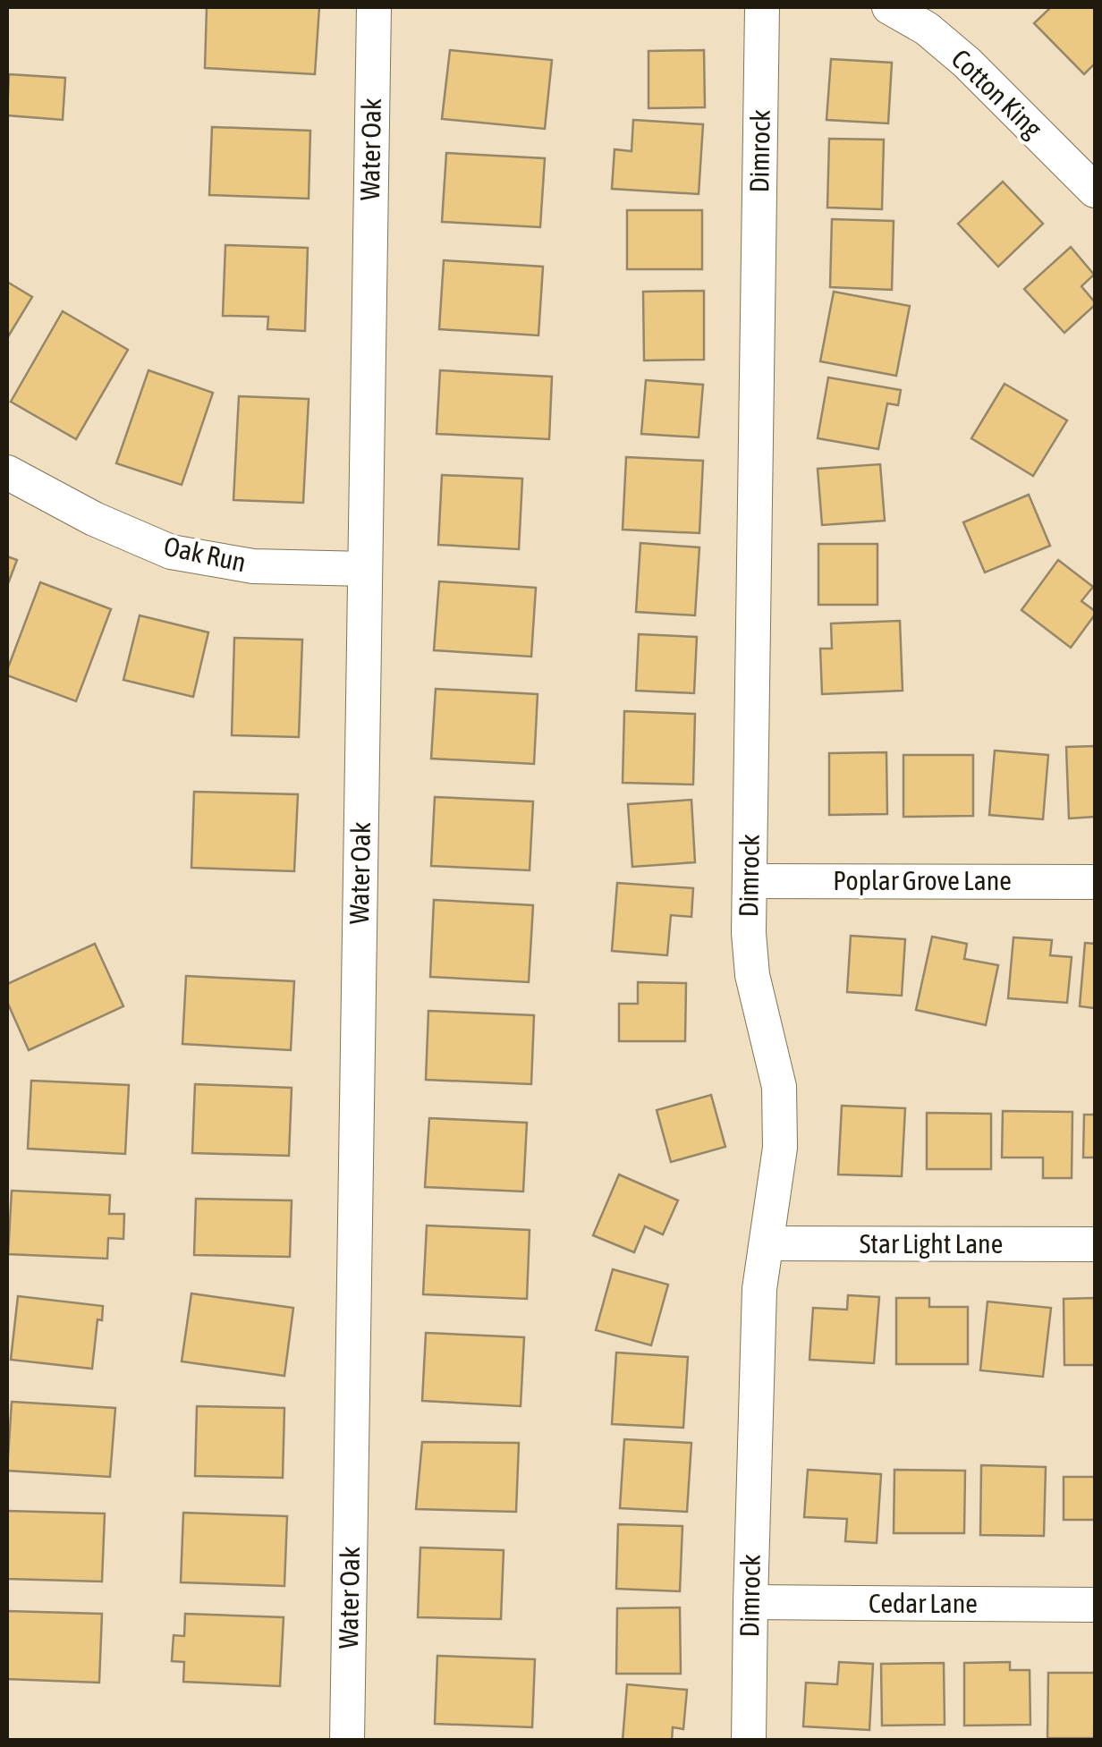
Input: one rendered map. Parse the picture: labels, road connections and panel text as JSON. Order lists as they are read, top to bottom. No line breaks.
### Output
{"streets":{"street":["Cotton King","Water Oak","Dimrock","Oak Run","Poplar Grove Lane","Star Light Lane","Cedar Lane"]},"crossings":[["Water Oak","Oak Run"],["Dimrock","Poplar Grove Lane"],["Dimrock","Star Light Lane"],["Dimrock","Cedar Lane"]]}
